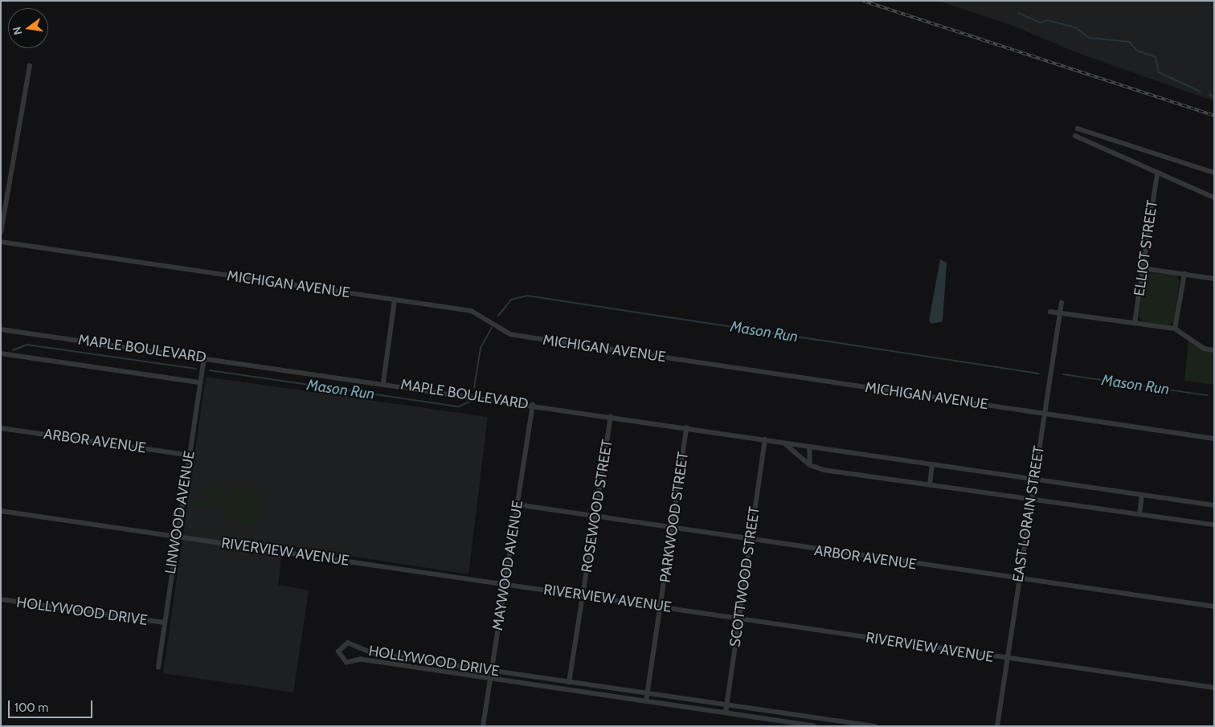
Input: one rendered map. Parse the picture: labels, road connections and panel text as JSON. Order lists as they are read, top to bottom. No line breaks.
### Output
{"streets":{"street":["ELLIOT STREET","MICHIGAN AVENUE","MAPLE BOULEVARD","ARBOR AVENUE","ROSEWOOD STREET","LINWOOD AVENUE","EAST LORAIN STREET","PARKWOOD STREET","RIVERVIEW AVENUE","MAYWOOD AVENUE","SCOTTWOOD STREET","HOLLYWOOD DRIVE"]},"crossings":[["MICHIGAN AVENUE","EAST LORAIN STREET"],["MAPLE BOULEVARD","ROSEWOOD STREET"],["MAPLE BOULEVARD","LINWOOD AVENUE"],["MAPLE BOULEVARD","EAST LORAIN STREET"],["MAPLE BOULEVARD","PARKWOOD STREET"],["MAPLE BOULEVARD","MAYWOOD AVENUE"],["MAPLE BOULEVARD","SCOTTWOOD STREET"],["ARBOR AVENUE","ROSEWOOD STREET"],["ARBOR AVENUE","LINWOOD AVENUE"],["ARBOR AVENUE","EAST LORAIN STREET"],["ARBOR AVENUE","PARKWOOD STREET"],["ARBOR AVENUE","MAYWOOD AVENUE"],["ARBOR AVENUE","SCOTTWOOD STREET"],["ROSEWOOD STREET","RIVERVIEW AVENUE"],["ROSEWOOD STREET","HOLLYWOOD DRIVE"],["LINWOOD AVENUE","RIVERVIEW AVENUE"],["LINWOOD AVENUE","HOLLYWOOD DRIVE"],["EAST LORAIN STREET","RIVERVIEW AVENUE"],["PARKWOOD STREET","RIVERVIEW AVENUE"],["PARKWOOD STREET","HOLLYWOOD DRIVE"],["RIVERVIEW AVENUE","MAYWOOD AVENUE"],["RIVERVIEW AVENUE","SCOTTWOOD STREET"],["MAYWOOD AVENUE","HOLLYWOOD DRIVE"],["SCOTTWOOD STREET","HOLLYWOOD DRIVE"]],"water":["Mason Run"],"scale_bar":"100 m","north":"left"}
